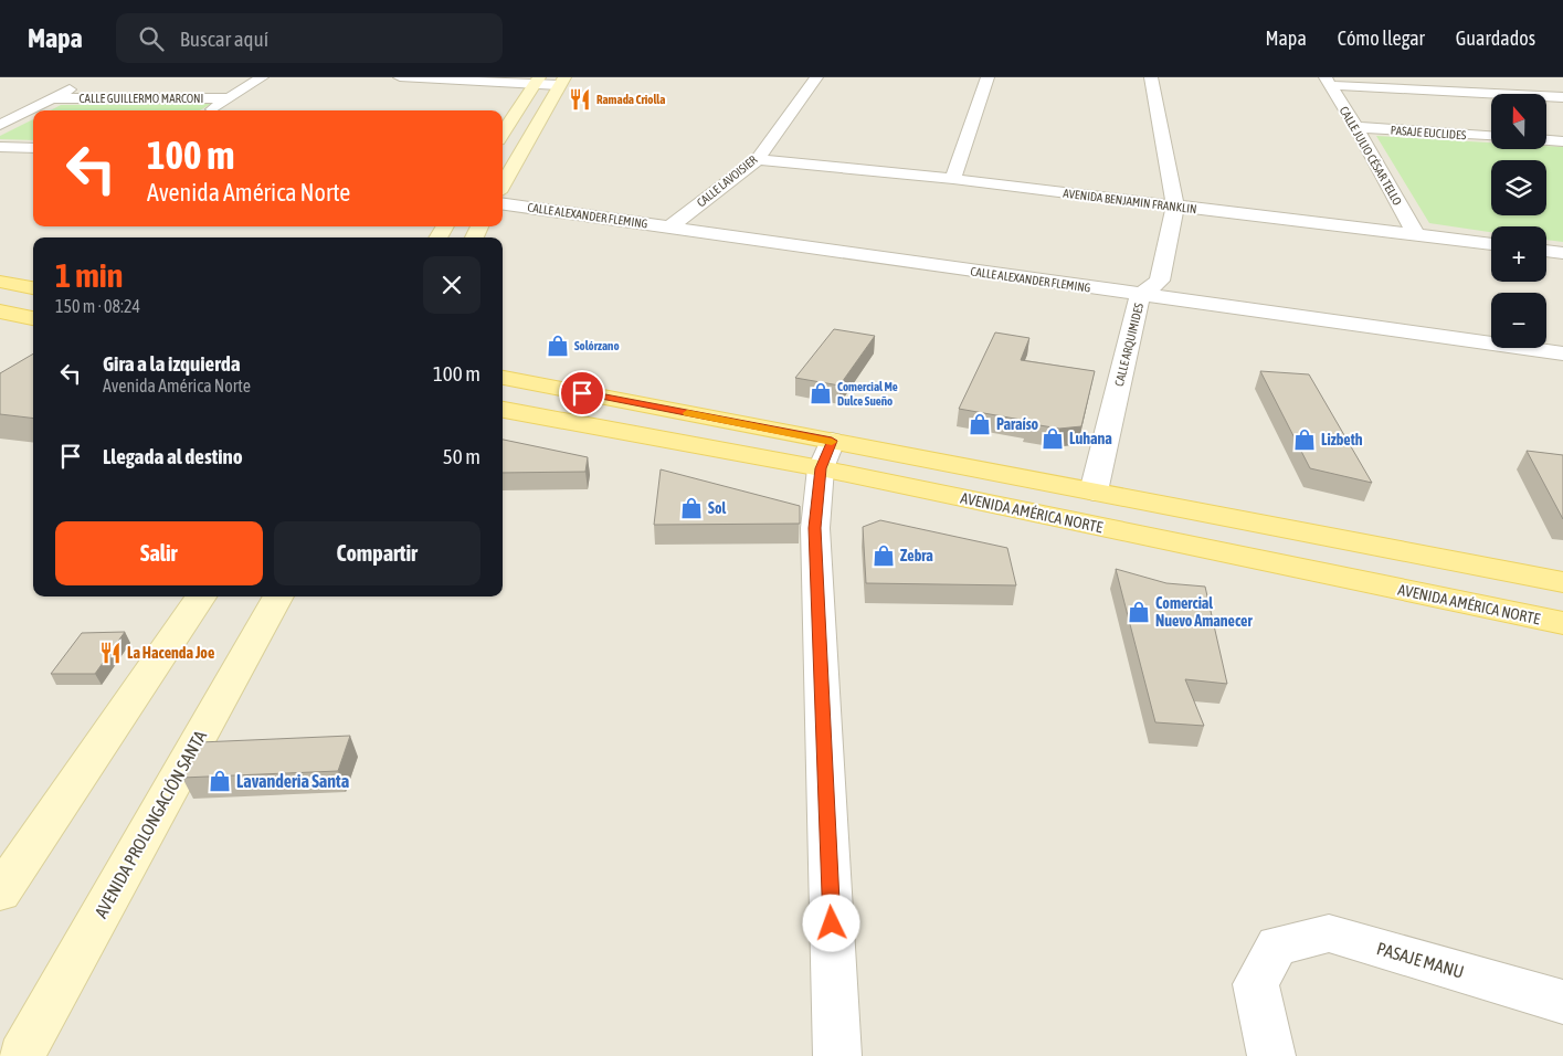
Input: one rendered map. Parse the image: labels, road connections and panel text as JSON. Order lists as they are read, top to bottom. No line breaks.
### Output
{"streets":{"main road":["AVENIDA AMÉRICA NORTE"],"street":["CALLE GUILLERMO MARCONI","PASAJE EUCLIDES","CALLE JULIO CÉSAR TELLO","CALLE LAVOISIER","AVENIDA BENJAMIN FRANKLIN","CALLE ALEXANDER FLEMING","CALLE ARQUIMIDES","AVENIDA PROLONGACIÓN SANTA","PASAJE MANU"]},"crossings":[["PASAJE EUCLIDES","CALLE JULIO CÉSAR TELLO"],["CALLE JULIO CÉSAR TELLO","AVENIDA BENJAMIN FRANKLIN"],["CALLE LAVOISIER","AVENIDA BENJAMIN FRANKLIN"],["CALLE LAVOISIER","CALLE ALEXANDER FLEMING"],["AVENIDA BENJAMIN FRANKLIN","CALLE ARQUIMIDES"],["CALLE ALEXANDER FLEMING","CALLE ARQUIMIDES"],["CALLE ARQUIMIDES","AVENIDA AMÉRICA NORTE"]],"places":{"restaurant":["Ramada Criolla","La Hacenda Joe"],"shop":["Solórzano","Comercial Me Dulce Sueño","Paraíso","Luhana","Lizbeth","Sol","Zebra","Comercial Nuevo Amanecer","Lavanderia Santa"]},"north":"top","page":{"header":"Mapa","search":"Buscar aquí","nav":["Mapa","Cómo llegar","Guardados"],"map_buttons":["+","−"],"turn":["100 m","Avenida América Norte"],"heading":["1 min","150 m · 08:24"],"list":[{"name":"Gira a la izquierda","note":"Avenida América Norte","value":"100 m"},{"name":"Llegada al destino","value":"50 m"}],"buttons":["Salir","Compartir"]}}
